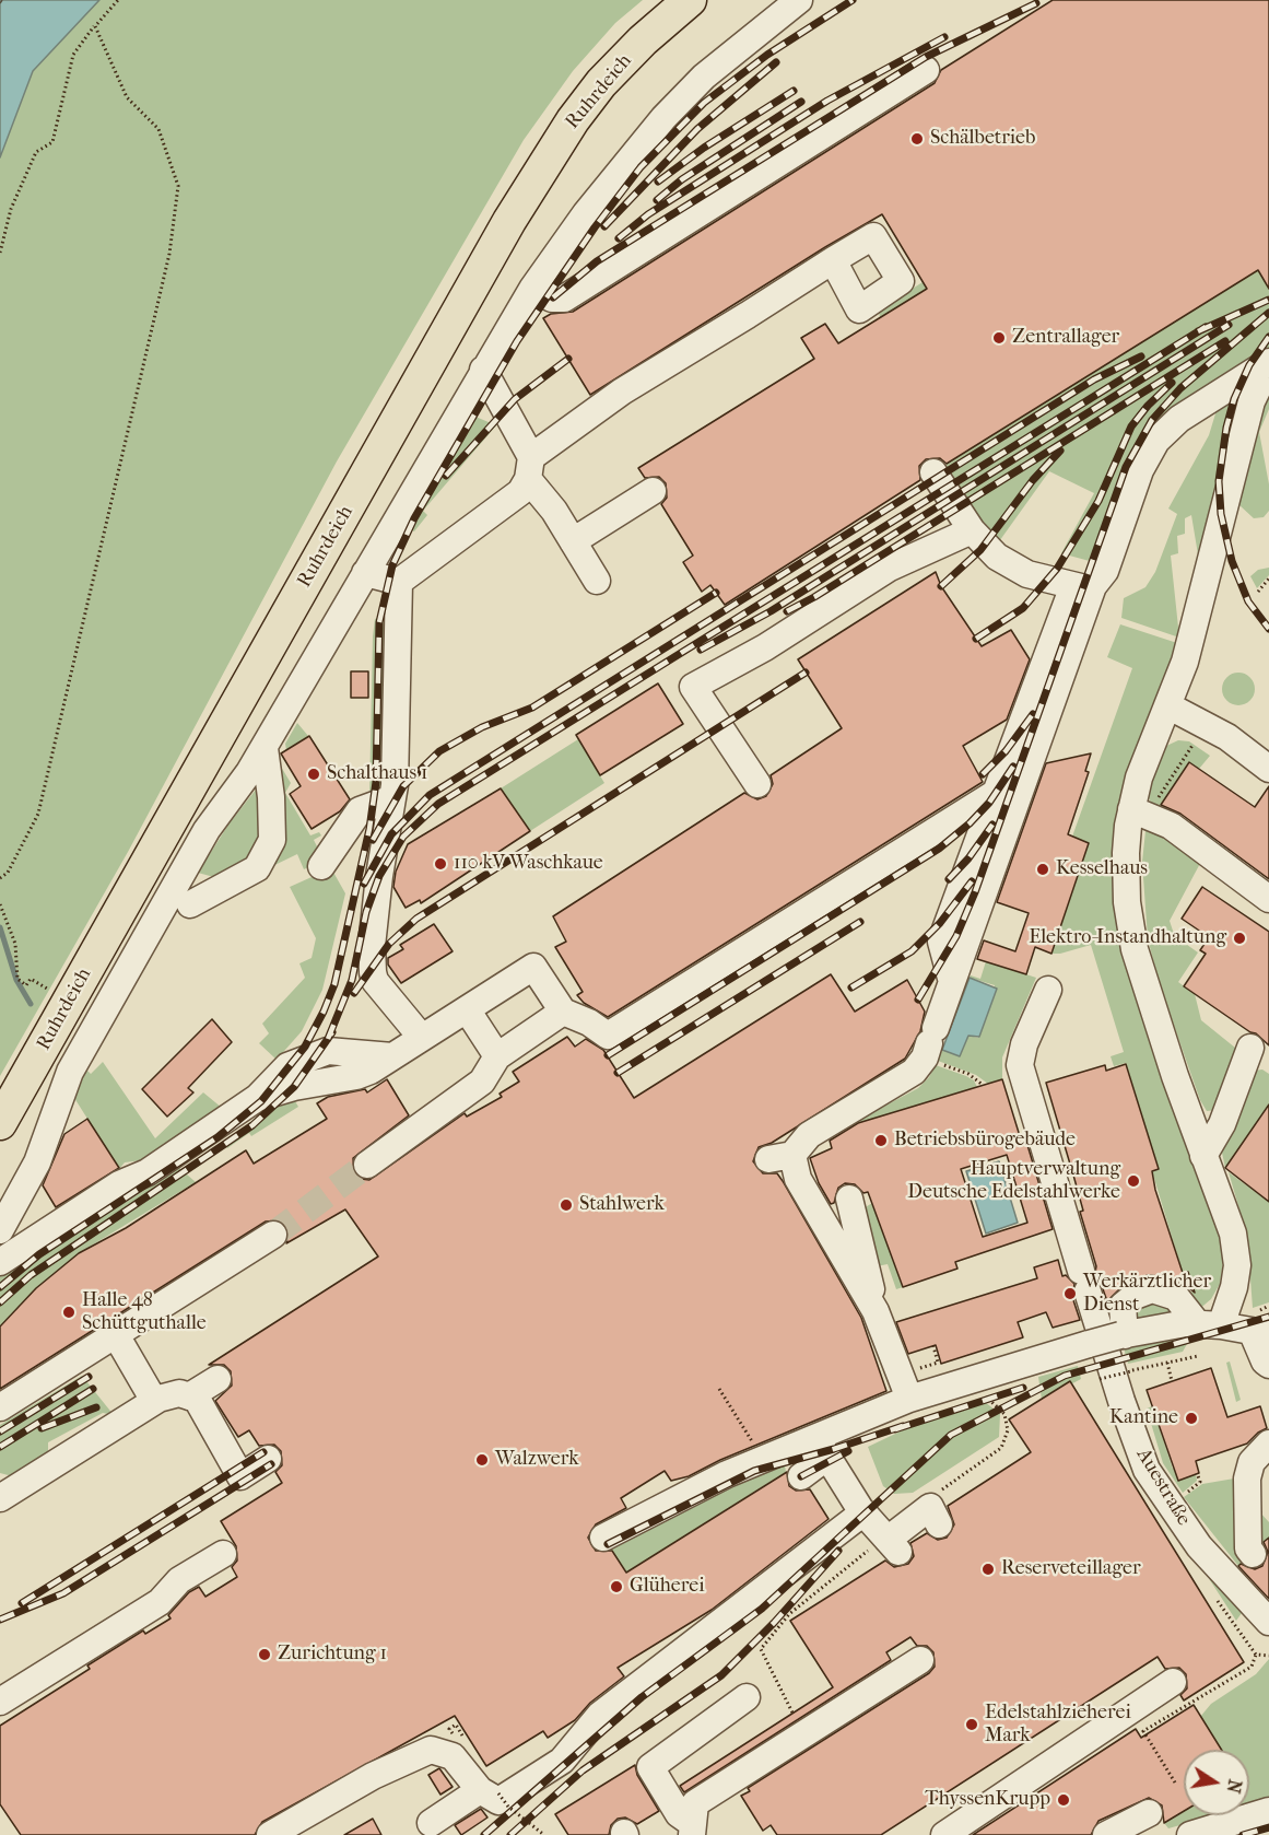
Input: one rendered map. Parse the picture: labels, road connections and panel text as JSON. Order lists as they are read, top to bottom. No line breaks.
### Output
{"streets":{"main road":["Ruhrdeich"],"lane":["Auestraße"]},"places":["Schälbetrieb","Zentrallager","Schalthaus 1","110 kV Waschkaue","Kesselhaus","Elektro-Instandhaltung","Betriebsbürogebäude","Hauptverwaltung Deutsche Edelstahlwerke","Stahlwerk","Werkärztlicher Dienst","Halle 48 Schüttguthalle","Kantine","Walzwerk","Reserveteillager","Glüherei","Zurichtung 1","Edelstahlzieherei Mark","ThyssenKrupp"],"north":"right"}
